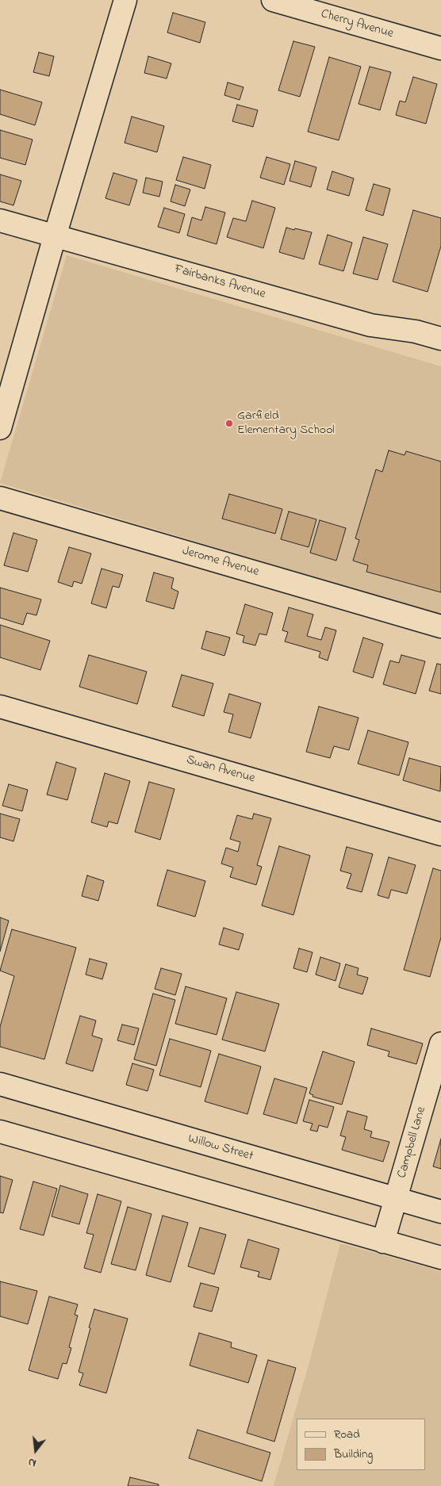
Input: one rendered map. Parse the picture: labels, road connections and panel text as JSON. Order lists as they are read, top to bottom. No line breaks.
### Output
{"streets":{"street":["Cherry Avenue","Fairbanks Avenue","Jerome Avenue","Swan Avenue","Campbell Lane","Willow Street"]},"crossings":[["Campbell Lane","Willow Street"]],"places":["Garfield Elementary School"],"legend":["Road","Building"],"north":"bottom"}
